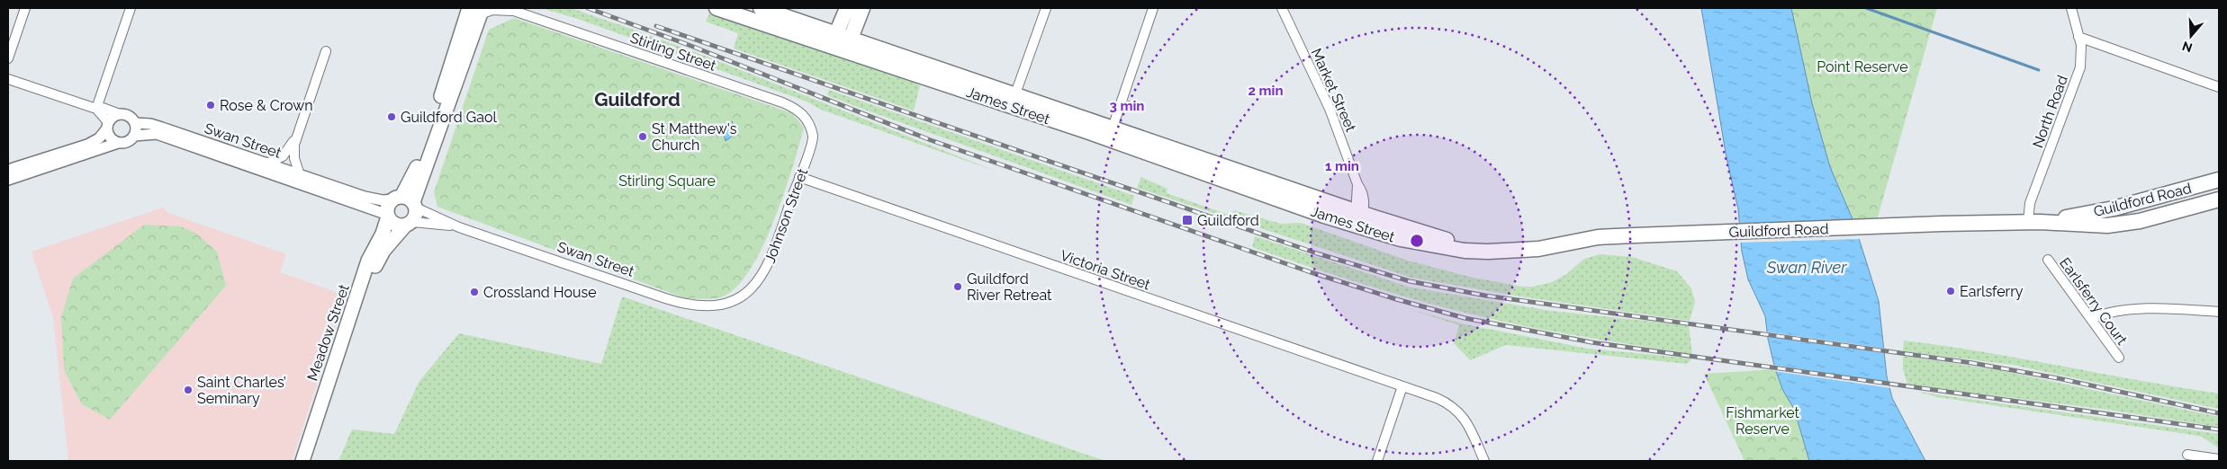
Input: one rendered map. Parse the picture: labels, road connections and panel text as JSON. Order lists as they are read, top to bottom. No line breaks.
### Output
{"streets":{"highway":["James Street","Guildford Road"],"main road":["Meadow Street"],"street":["Stirling Street","Market Street","North Road","Swan Street","Johnson Street","Victoria Street","Earlsferry Court"]},"crossings":[["Stirling Street","Johnson Street"],["Market Street","James Street"],["James Street","Guildford Road"],["North Road","Guildford Road"],["Swan Street","Johnson Street"],["Swan Street","Meadow Street"],["Johnson Street","Victoria Street"]],"districts":["Guildford"],"water":["Swan River"],"parks":["Point Reserve","Stirling Square","Fishmarket Reserve"],"places":{"other":["Rose & Crown","Guildford Gaol","St Matthew's Church","Guildford River Retreat","Earlsferry","Crossland House","Saint Charles’ Seminary"],"transit":["Guildford"]},"north":"bottom","rings":["2 min","3 min","1 min"]}
